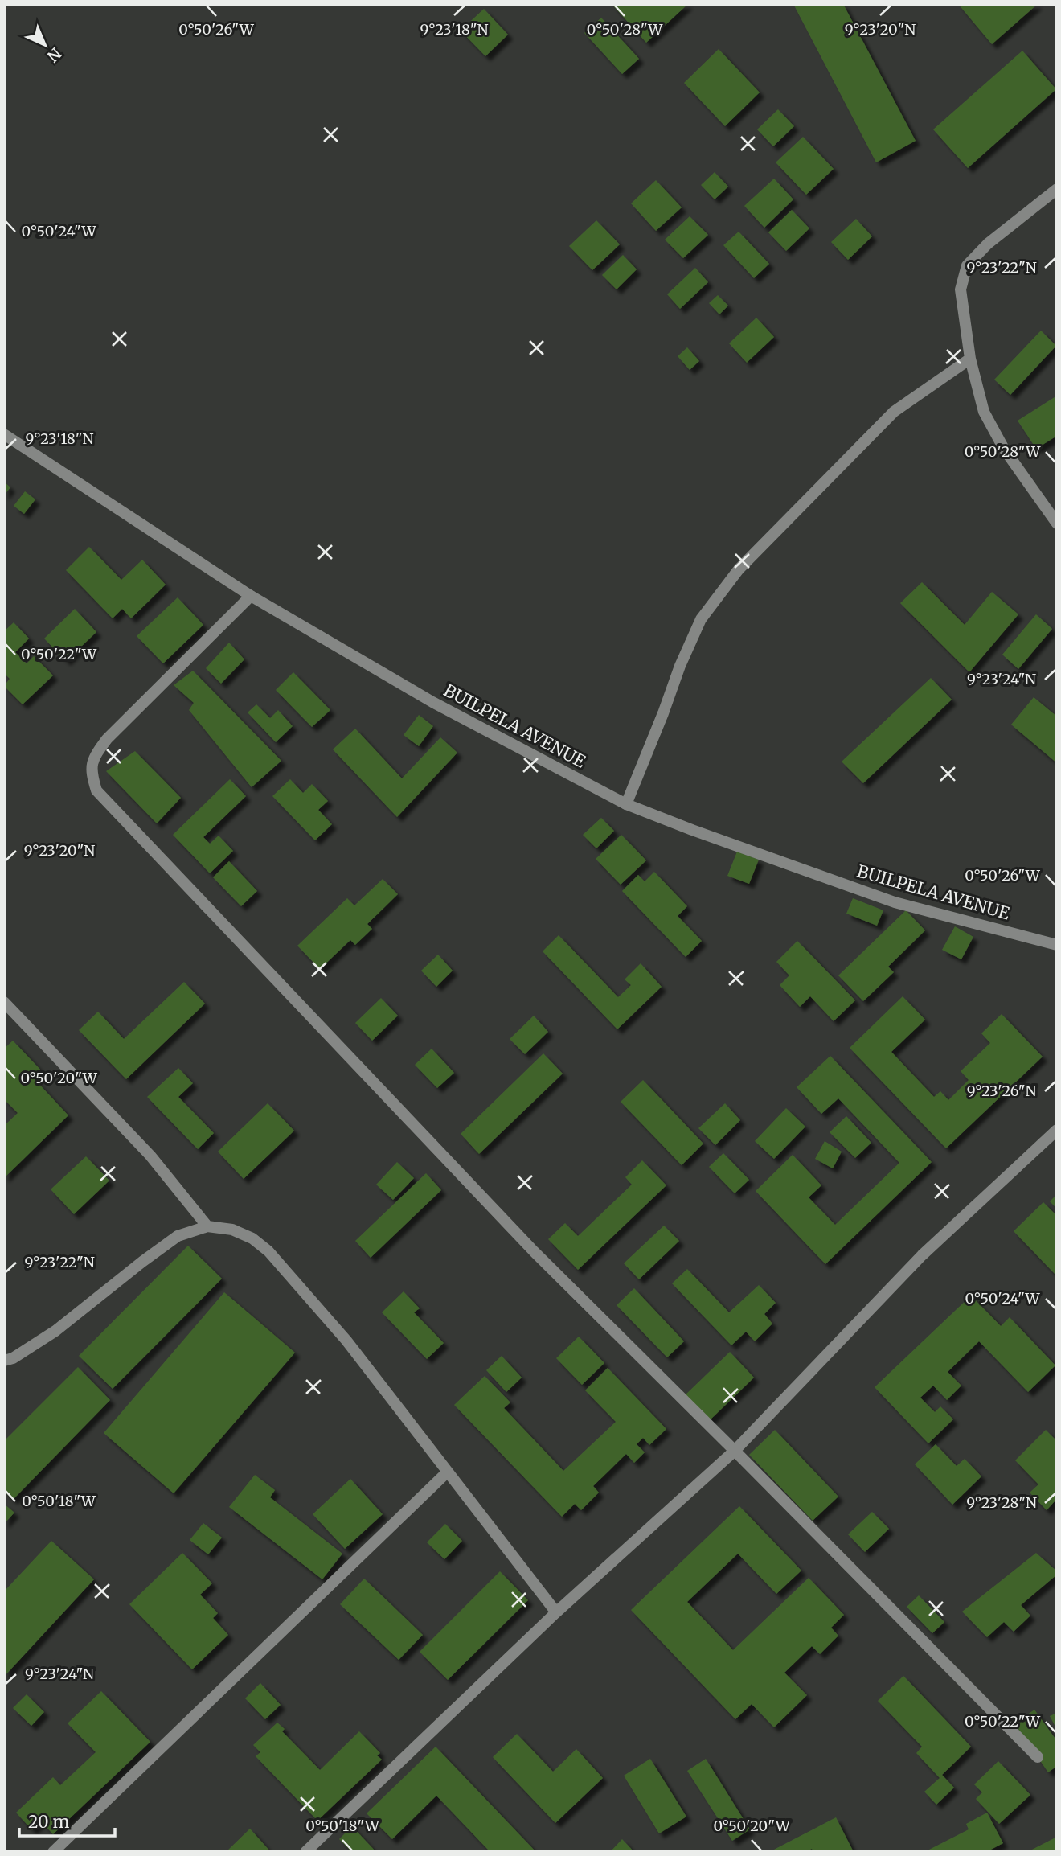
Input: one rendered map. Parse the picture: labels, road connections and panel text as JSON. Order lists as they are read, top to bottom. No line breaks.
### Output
{"streets":{"street":["BUILPELA AVENUE"]},"scale_bar":"20 m","north":"bottom right","coordinates":["9°23'18\"N","9°23'20\"N","0°50'26\"W","0°50'28\"W","0°50'24\"W","9°23'22\"N","0°50'22\"W","9°23'24\"N","0°50'20\"W","9°23'26\"N","0°50'18\"W","9°23'28\"N"]}
